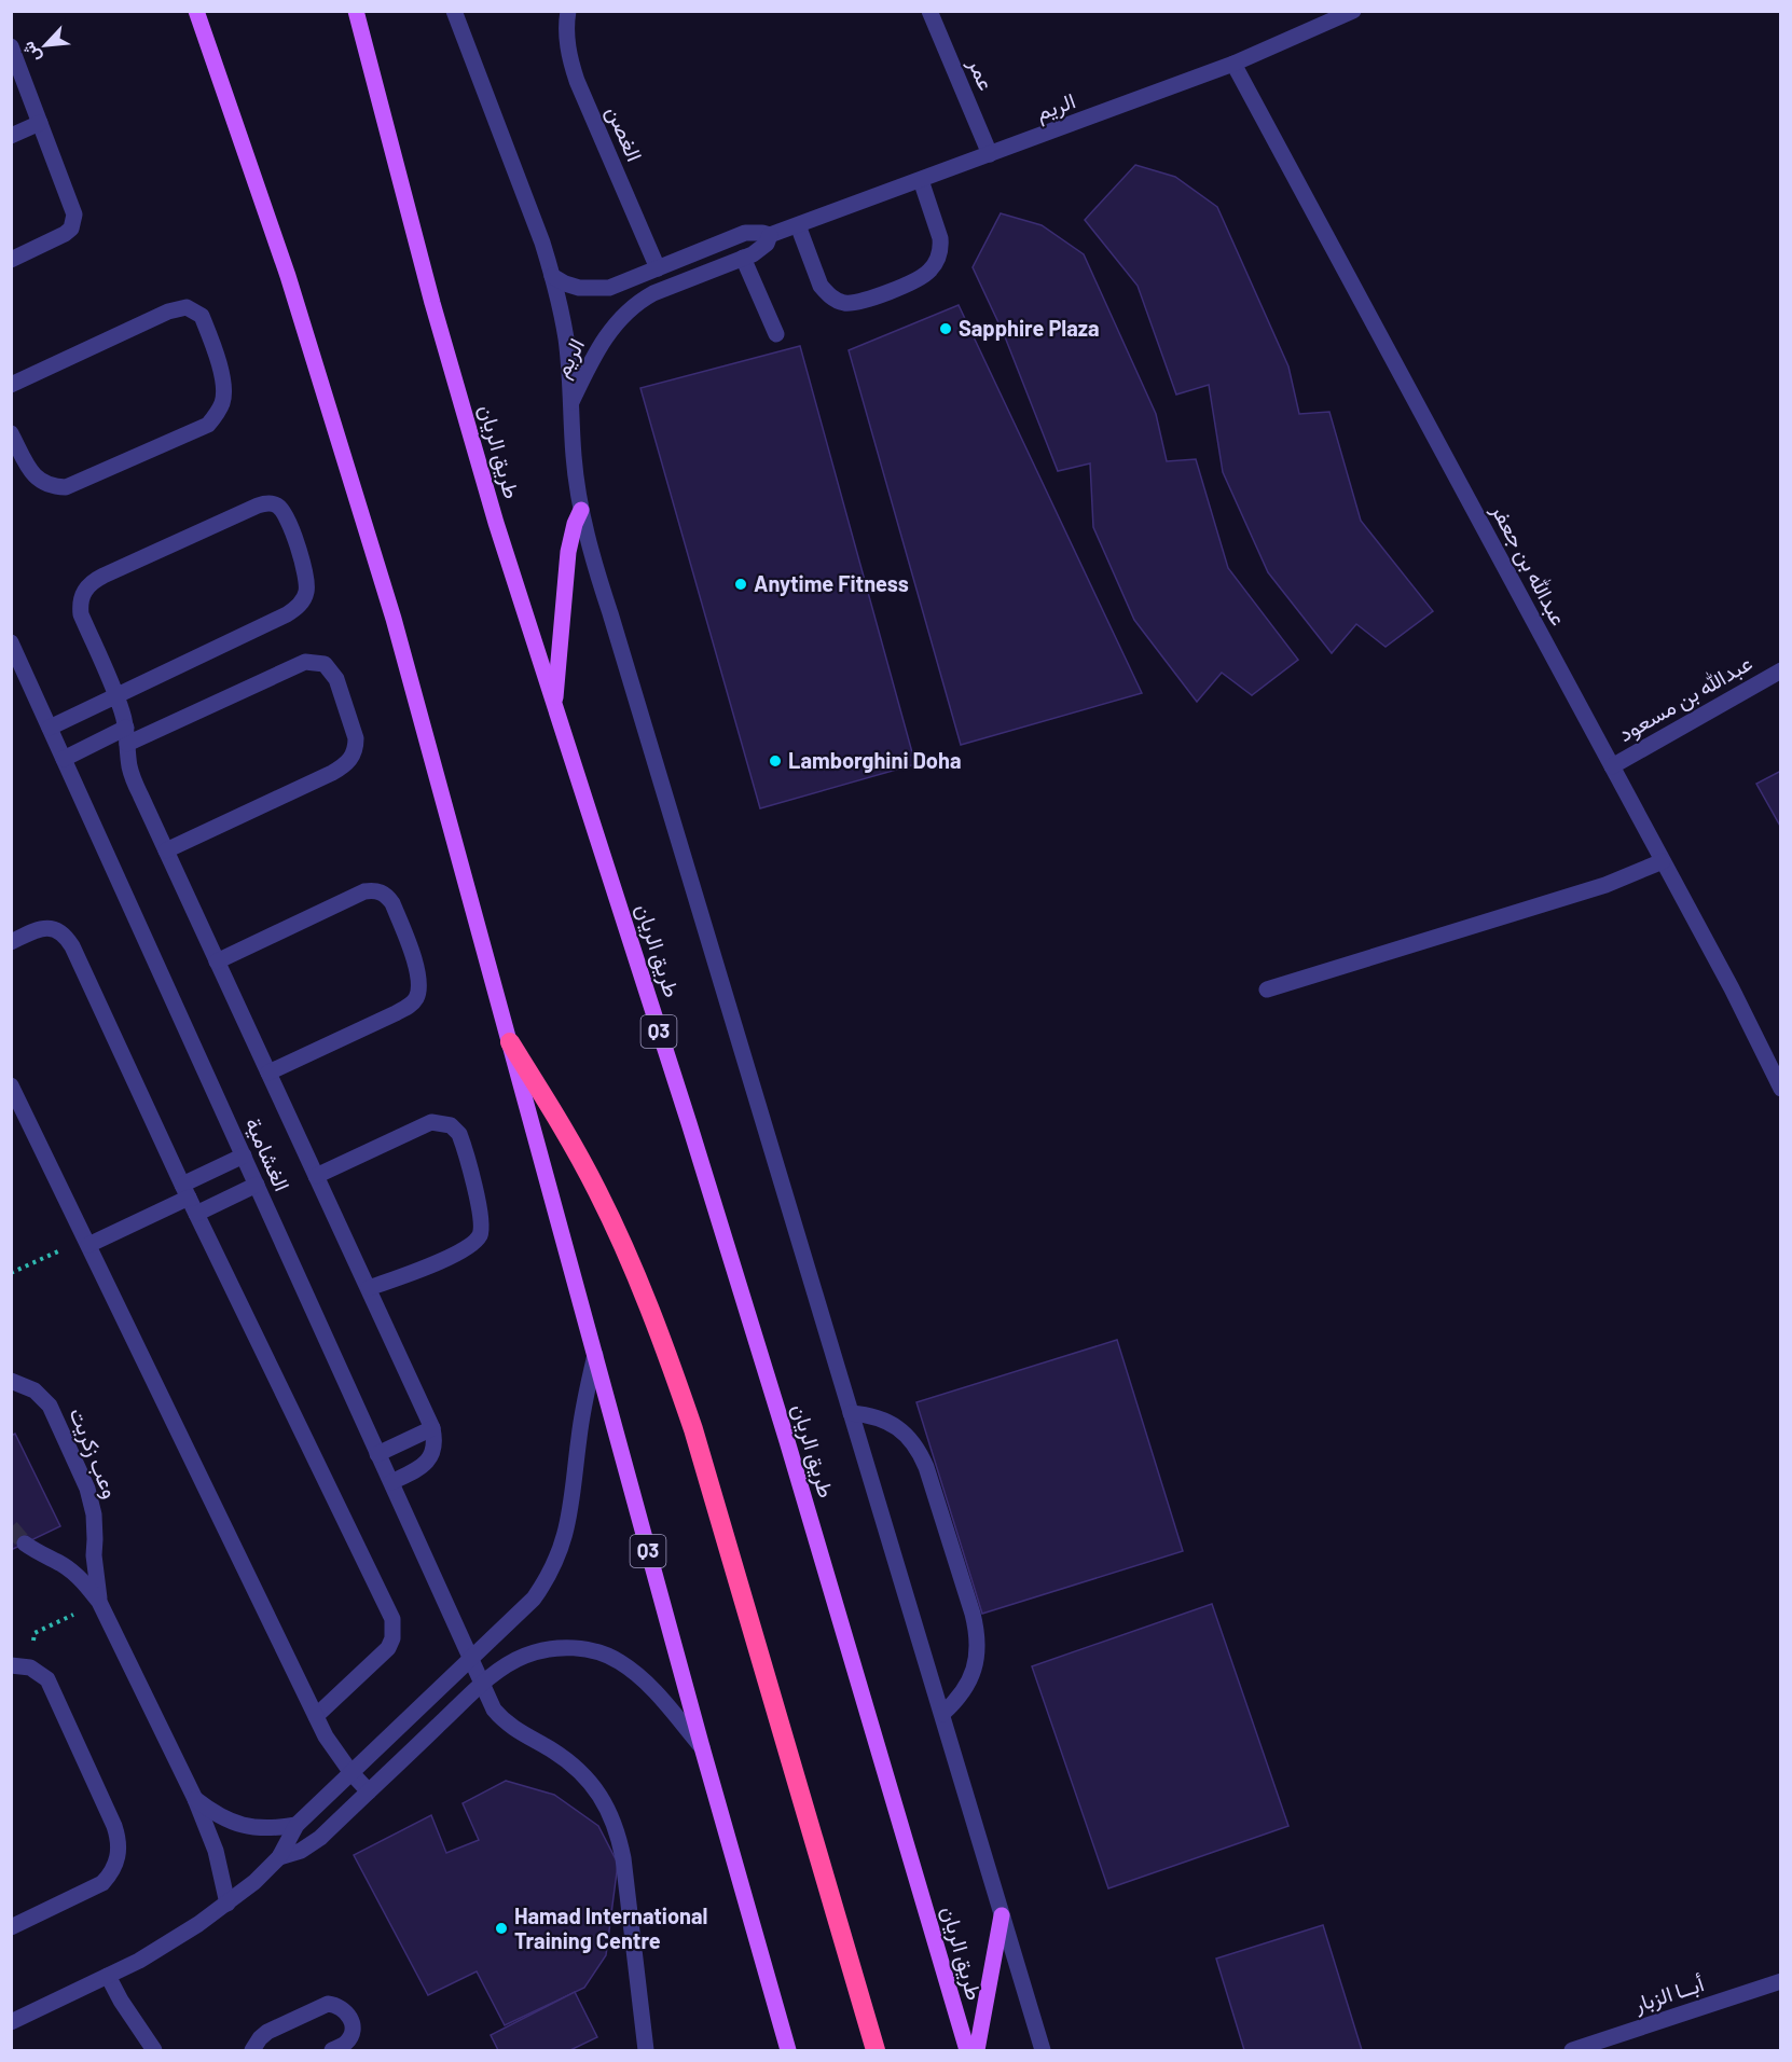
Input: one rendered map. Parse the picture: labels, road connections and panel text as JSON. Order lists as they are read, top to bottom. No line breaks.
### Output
{"streets":{"main road":["طريق الريان","Q3"],"street":["عمر","الريم","الغصن","عبدالله بن جعفر","عبدالله بن مسعود","الغشامية","وعب زكريت","أبــا الزبار"]},"crossings":[["عمر","الريم"],["الريم","الغصن"],["الريم","عبدالله بن جعفر"],["عبدالله بن جعفر","عبدالله بن مسعود"]],"places":["Sapphire Plaza","Anytime Fitness","Lamborghini Doha","Hamad International Training Centre"],"north":"bottom left"}
